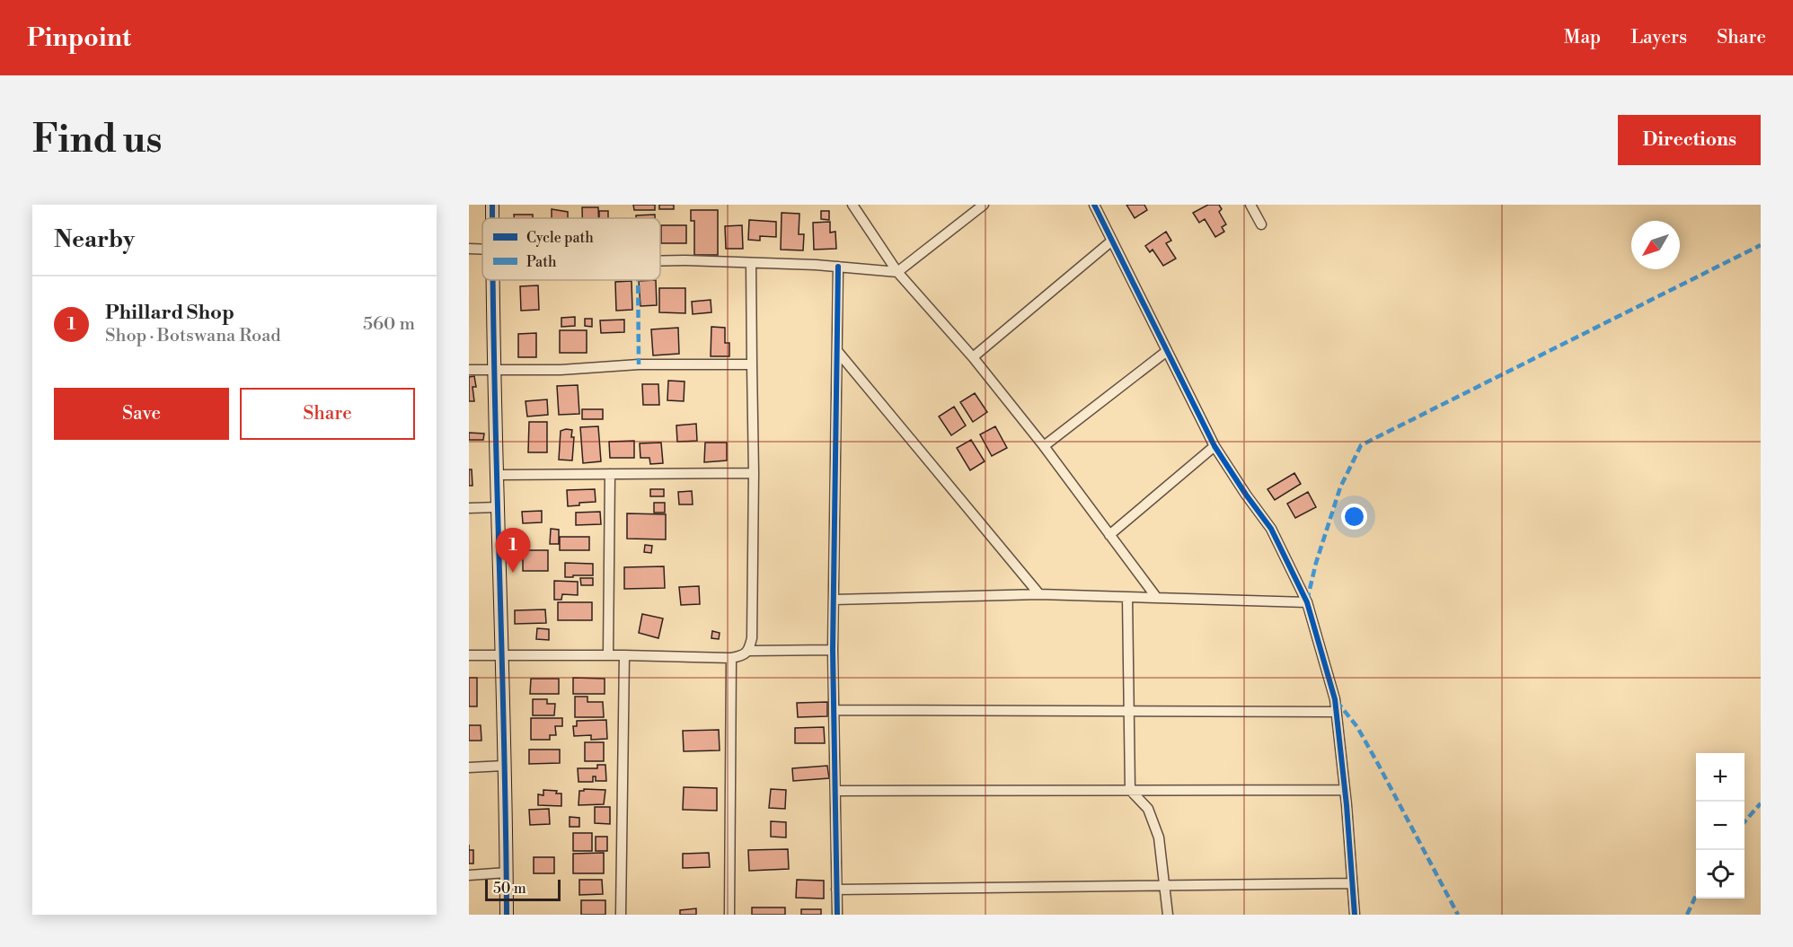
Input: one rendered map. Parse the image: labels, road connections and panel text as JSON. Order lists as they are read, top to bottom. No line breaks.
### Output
{"legend":["Cycle path","Path"],"scale_bar":"50 m","north":"bottom left","page":{"header":"Pinpoint","nav":["Map","Layers","Share"],"buttons":["Directions",["Save","Share"]],"title":"Find us","heading":"Nearby","list":[{"mark":"1","name":"Phillard Shop","note":"Shop · Botswana Road","value":"560 m"}],"pins":"1","map_buttons":["+","−"],"scale":"50 m"}}
